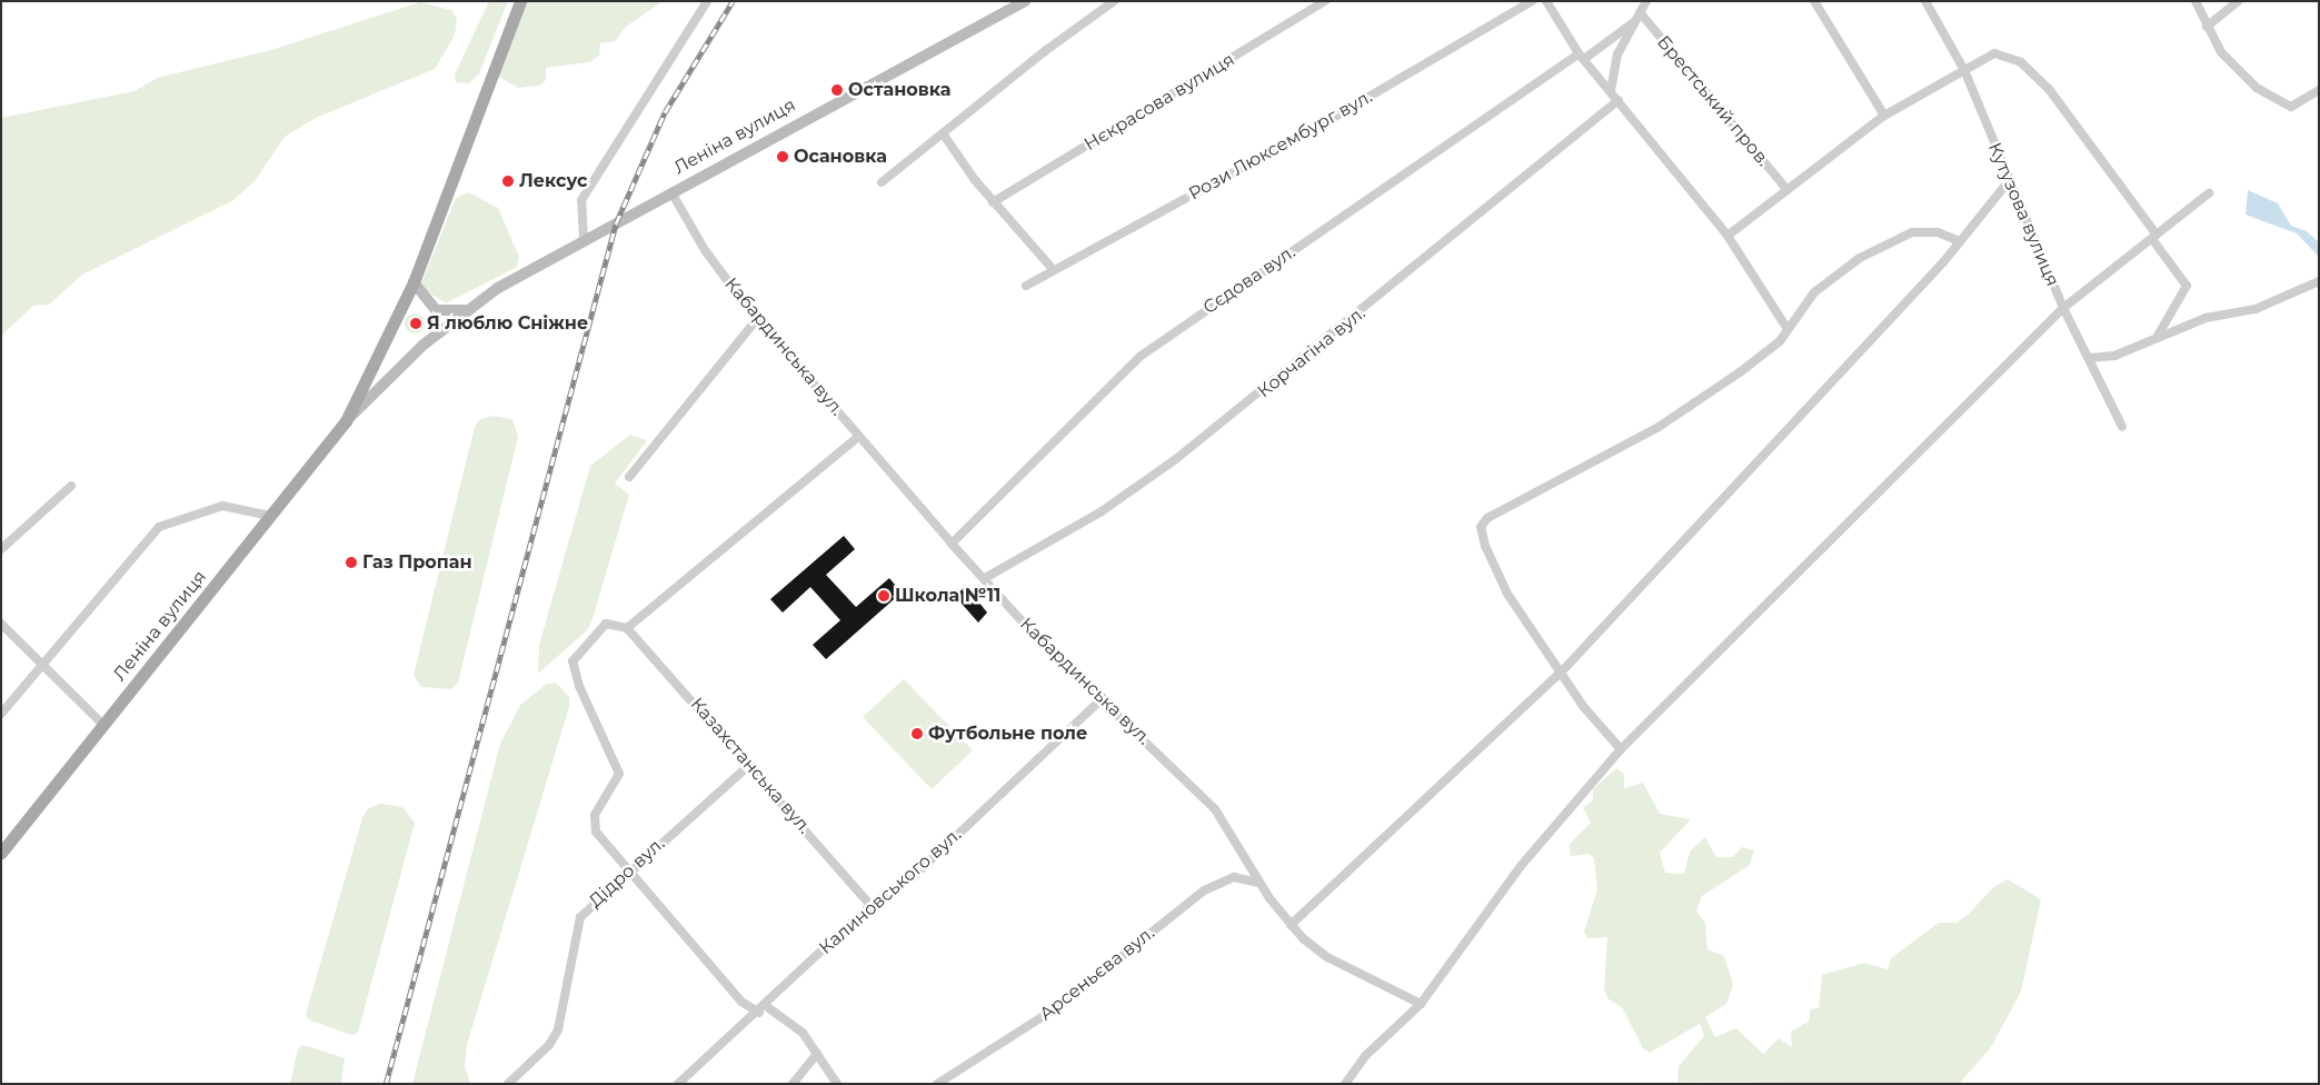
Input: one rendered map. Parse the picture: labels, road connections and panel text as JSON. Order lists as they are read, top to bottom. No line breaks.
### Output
{"streets":{"main road":["Леніна вулиця"],"street":["Брестський пров.","Нєкрасова вулиця","Рози Люксембург вул.","Кутузова вулиця","Сєдова вул.","Кабардинська вул.","Корчагіна вул.","Казахстанська вул.","Дідро вул.","Калиновського вул.","Арсеньєва вул."]},"crossings":[["Брестський пров.","Сєдова вул."],["Леніна вулиця","Кабардинська вул."],["Сєдова вул.","Кабардинська вул."],["Кабардинська вул.","Корчагіна вул."],["Кабардинська вул.","Калиновського вул."],["Кабардинська вул.","Арсеньєва вул."],["Казахстанська вул.","Дідро вул."],["Казахстанська вул.","Калиновського вул."]],"places":["Остановка","Осановка","Лексус","Я люблю Сніжне","Газ Пропан","Школа №11","Футбольне поле"]}
